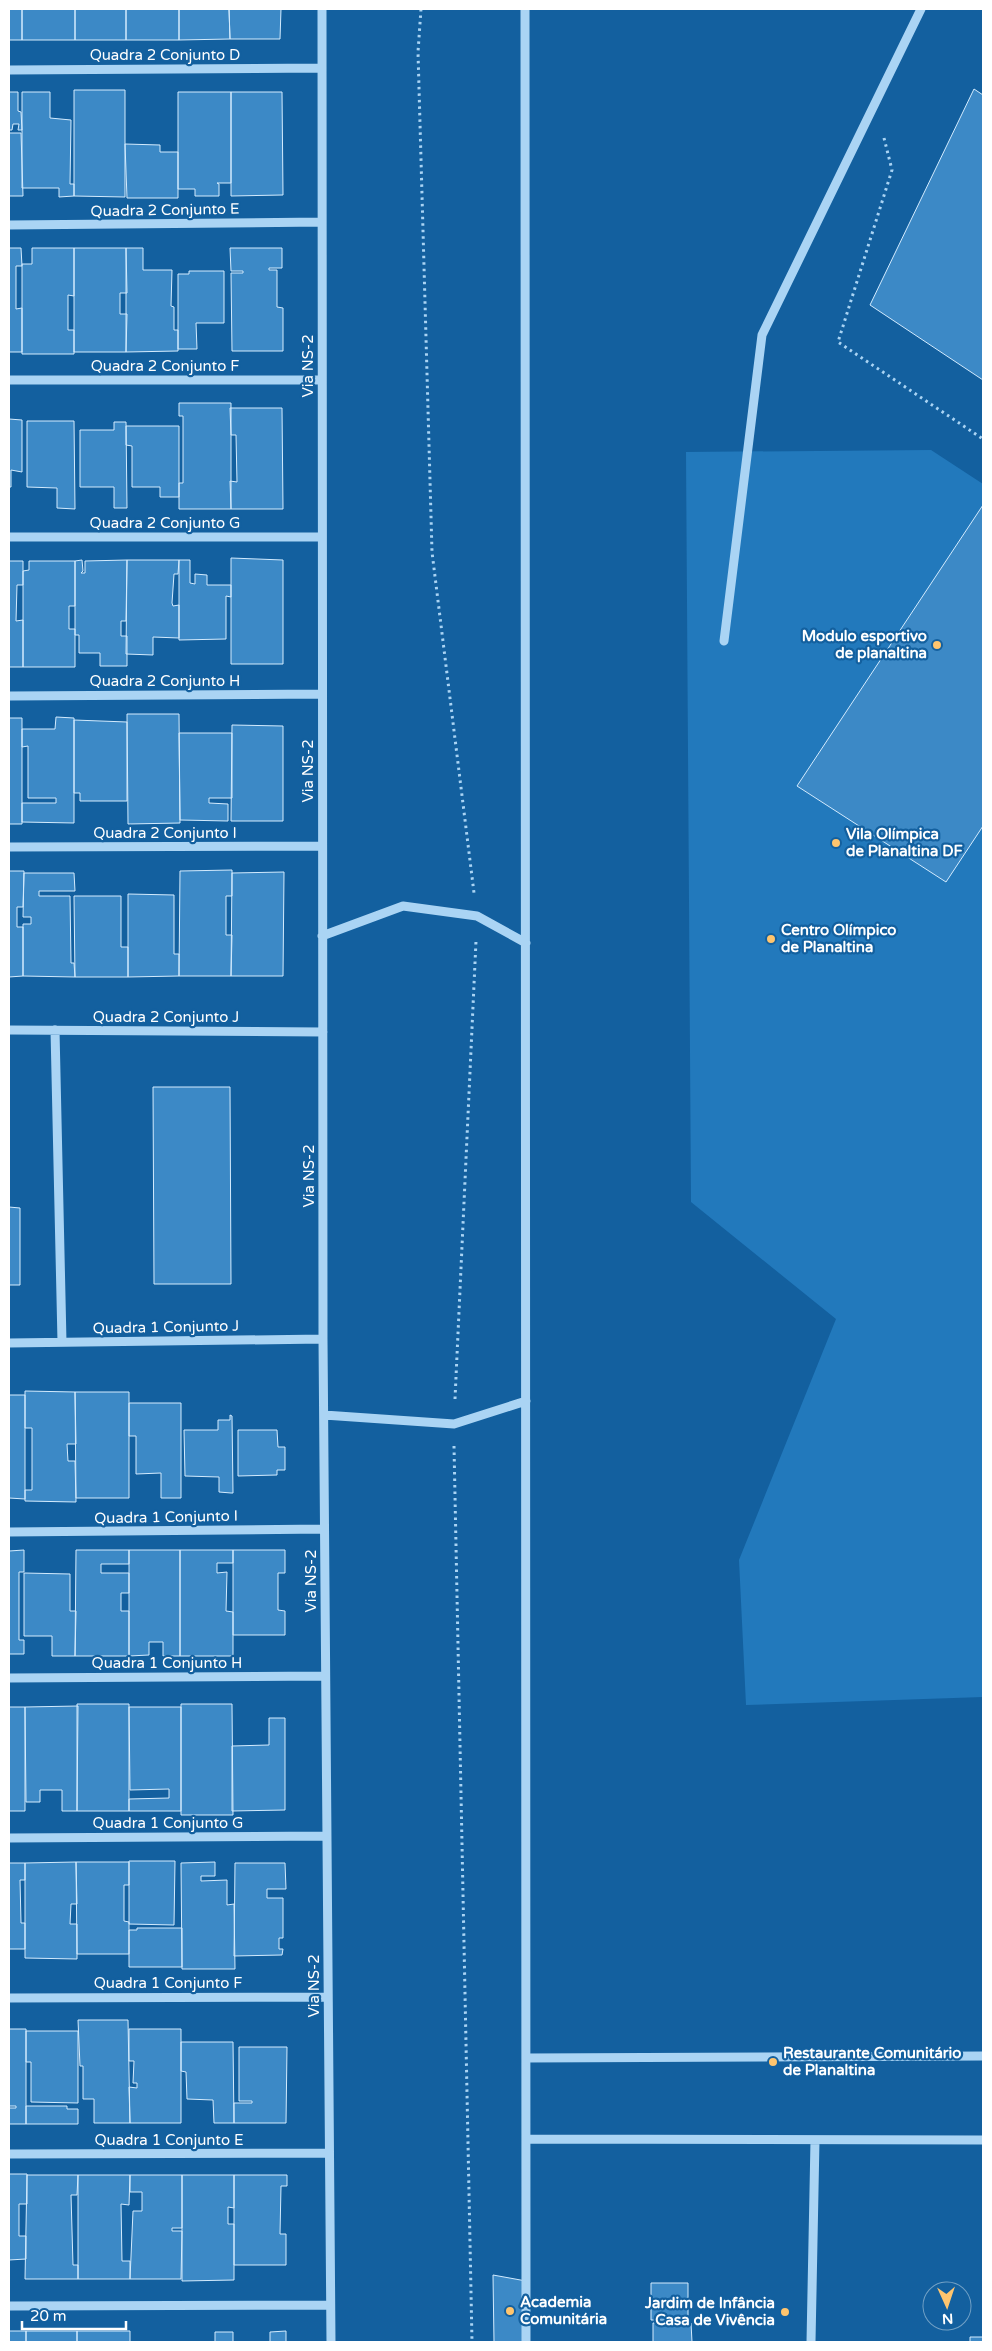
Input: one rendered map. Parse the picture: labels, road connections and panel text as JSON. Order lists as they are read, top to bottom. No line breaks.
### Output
{"streets":{"street":["Quadra 2 Conjunto D","Quadra 2 Conjunto E","Quadra 2 Conjunto F","Via NS-2","Quadra 2 Conjunto G","Quadra 2 Conjunto H","Quadra 2 Conjunto I","Quadra 2 Conjunto J","Quadra 1 Conjunto J","Quadra 1 Conjunto I","Quadra 1 Conjunto H","Quadra 1 Conjunto G","Quadra 1 Conjunto F","Quadra 1 Conjunto E"]},"crossings":[["Quadra 2 Conjunto D","Via NS-2"],["Quadra 2 Conjunto E","Via NS-2"],["Quadra 2 Conjunto F","Via NS-2"],["Via NS-2","Quadra 2 Conjunto G"],["Via NS-2","Quadra 2 Conjunto H"],["Via NS-2","Quadra 2 Conjunto I"],["Via NS-2","Quadra 2 Conjunto J"],["Via NS-2","Quadra 1 Conjunto J"],["Via NS-2","Quadra 1 Conjunto I"],["Via NS-2","Quadra 1 Conjunto H"],["Via NS-2","Quadra 1 Conjunto G"],["Via NS-2","Quadra 1 Conjunto F"],["Via NS-2","Quadra 1 Conjunto E"]],"places":["Modulo esportivo de planaltina","Vila Olímpica de Planaltina DF","Centro Olímpico de Planaltina","Restaurante Comunitário de Planaltina","Academia Comunitária","Jardim de Infância Casa de Vivência"],"scale_bar":"20 m","north":"bottom"}
